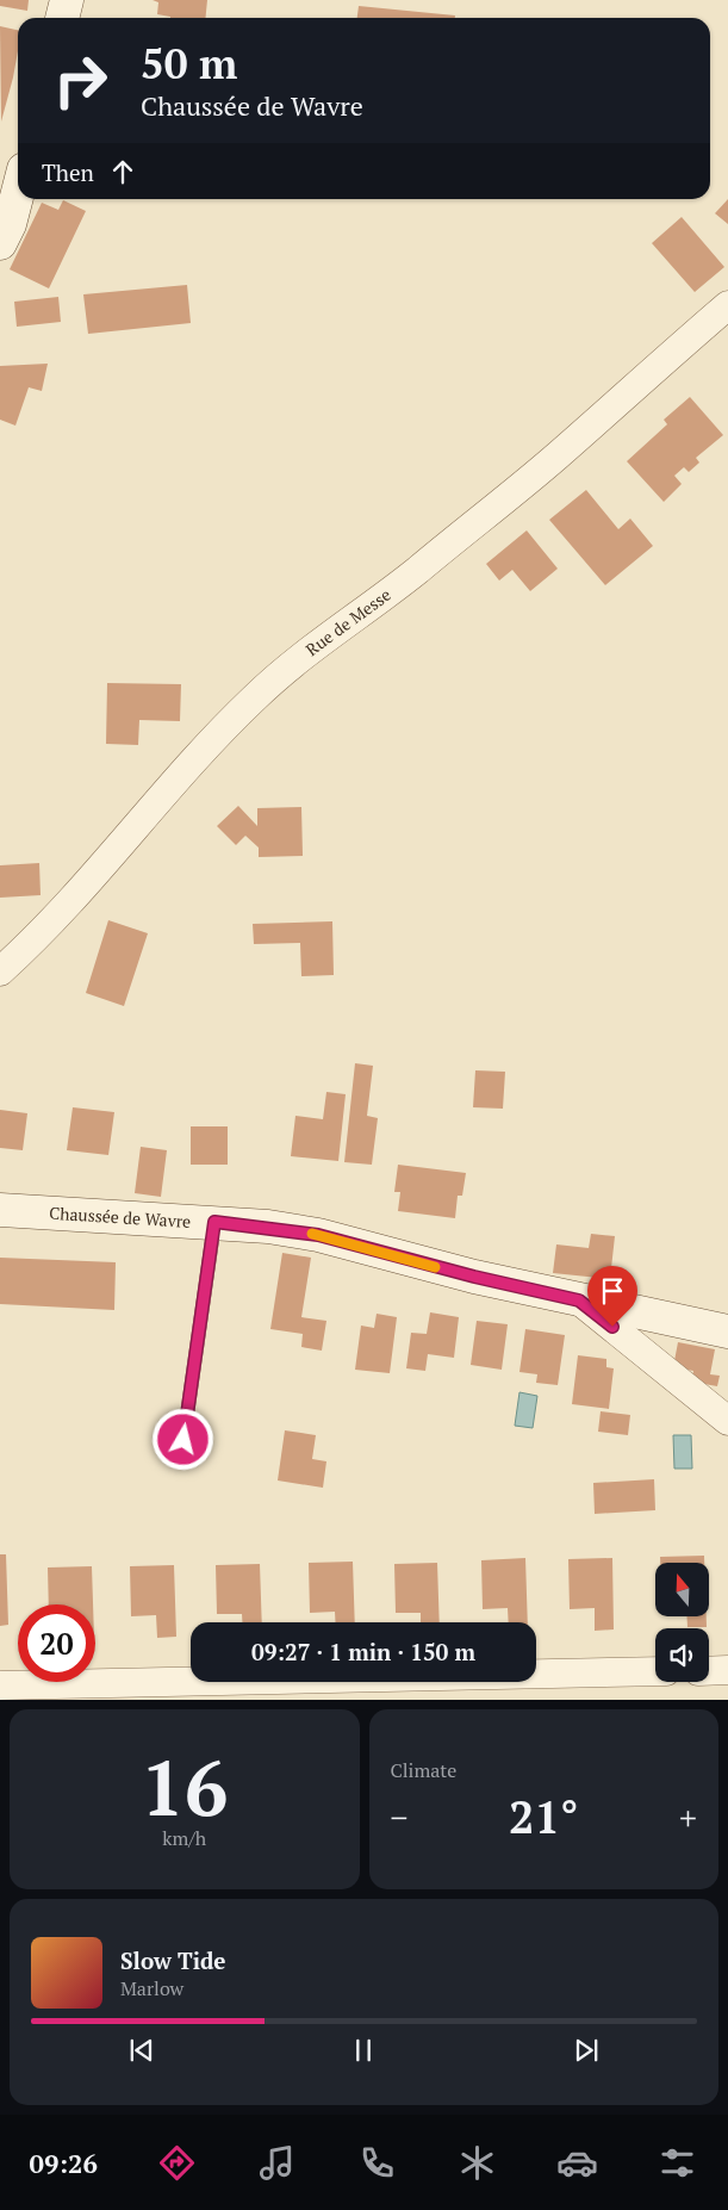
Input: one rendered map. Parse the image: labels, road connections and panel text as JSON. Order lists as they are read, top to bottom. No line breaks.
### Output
{"streets":{"street":["Rue de Messe","Chaussée de Wavre"]},"north":"top","page":{"turn":["50 m","Chaussée de Wavre"],"then":"Then","limit":"20","trip":"09:27 · 1 min · 150 m","tile":[["16","km/h"],"Climate"],"heat":["−","21°","+"],"song":["Slow Tide","Marlow"],"tabs":"09:26"}}
